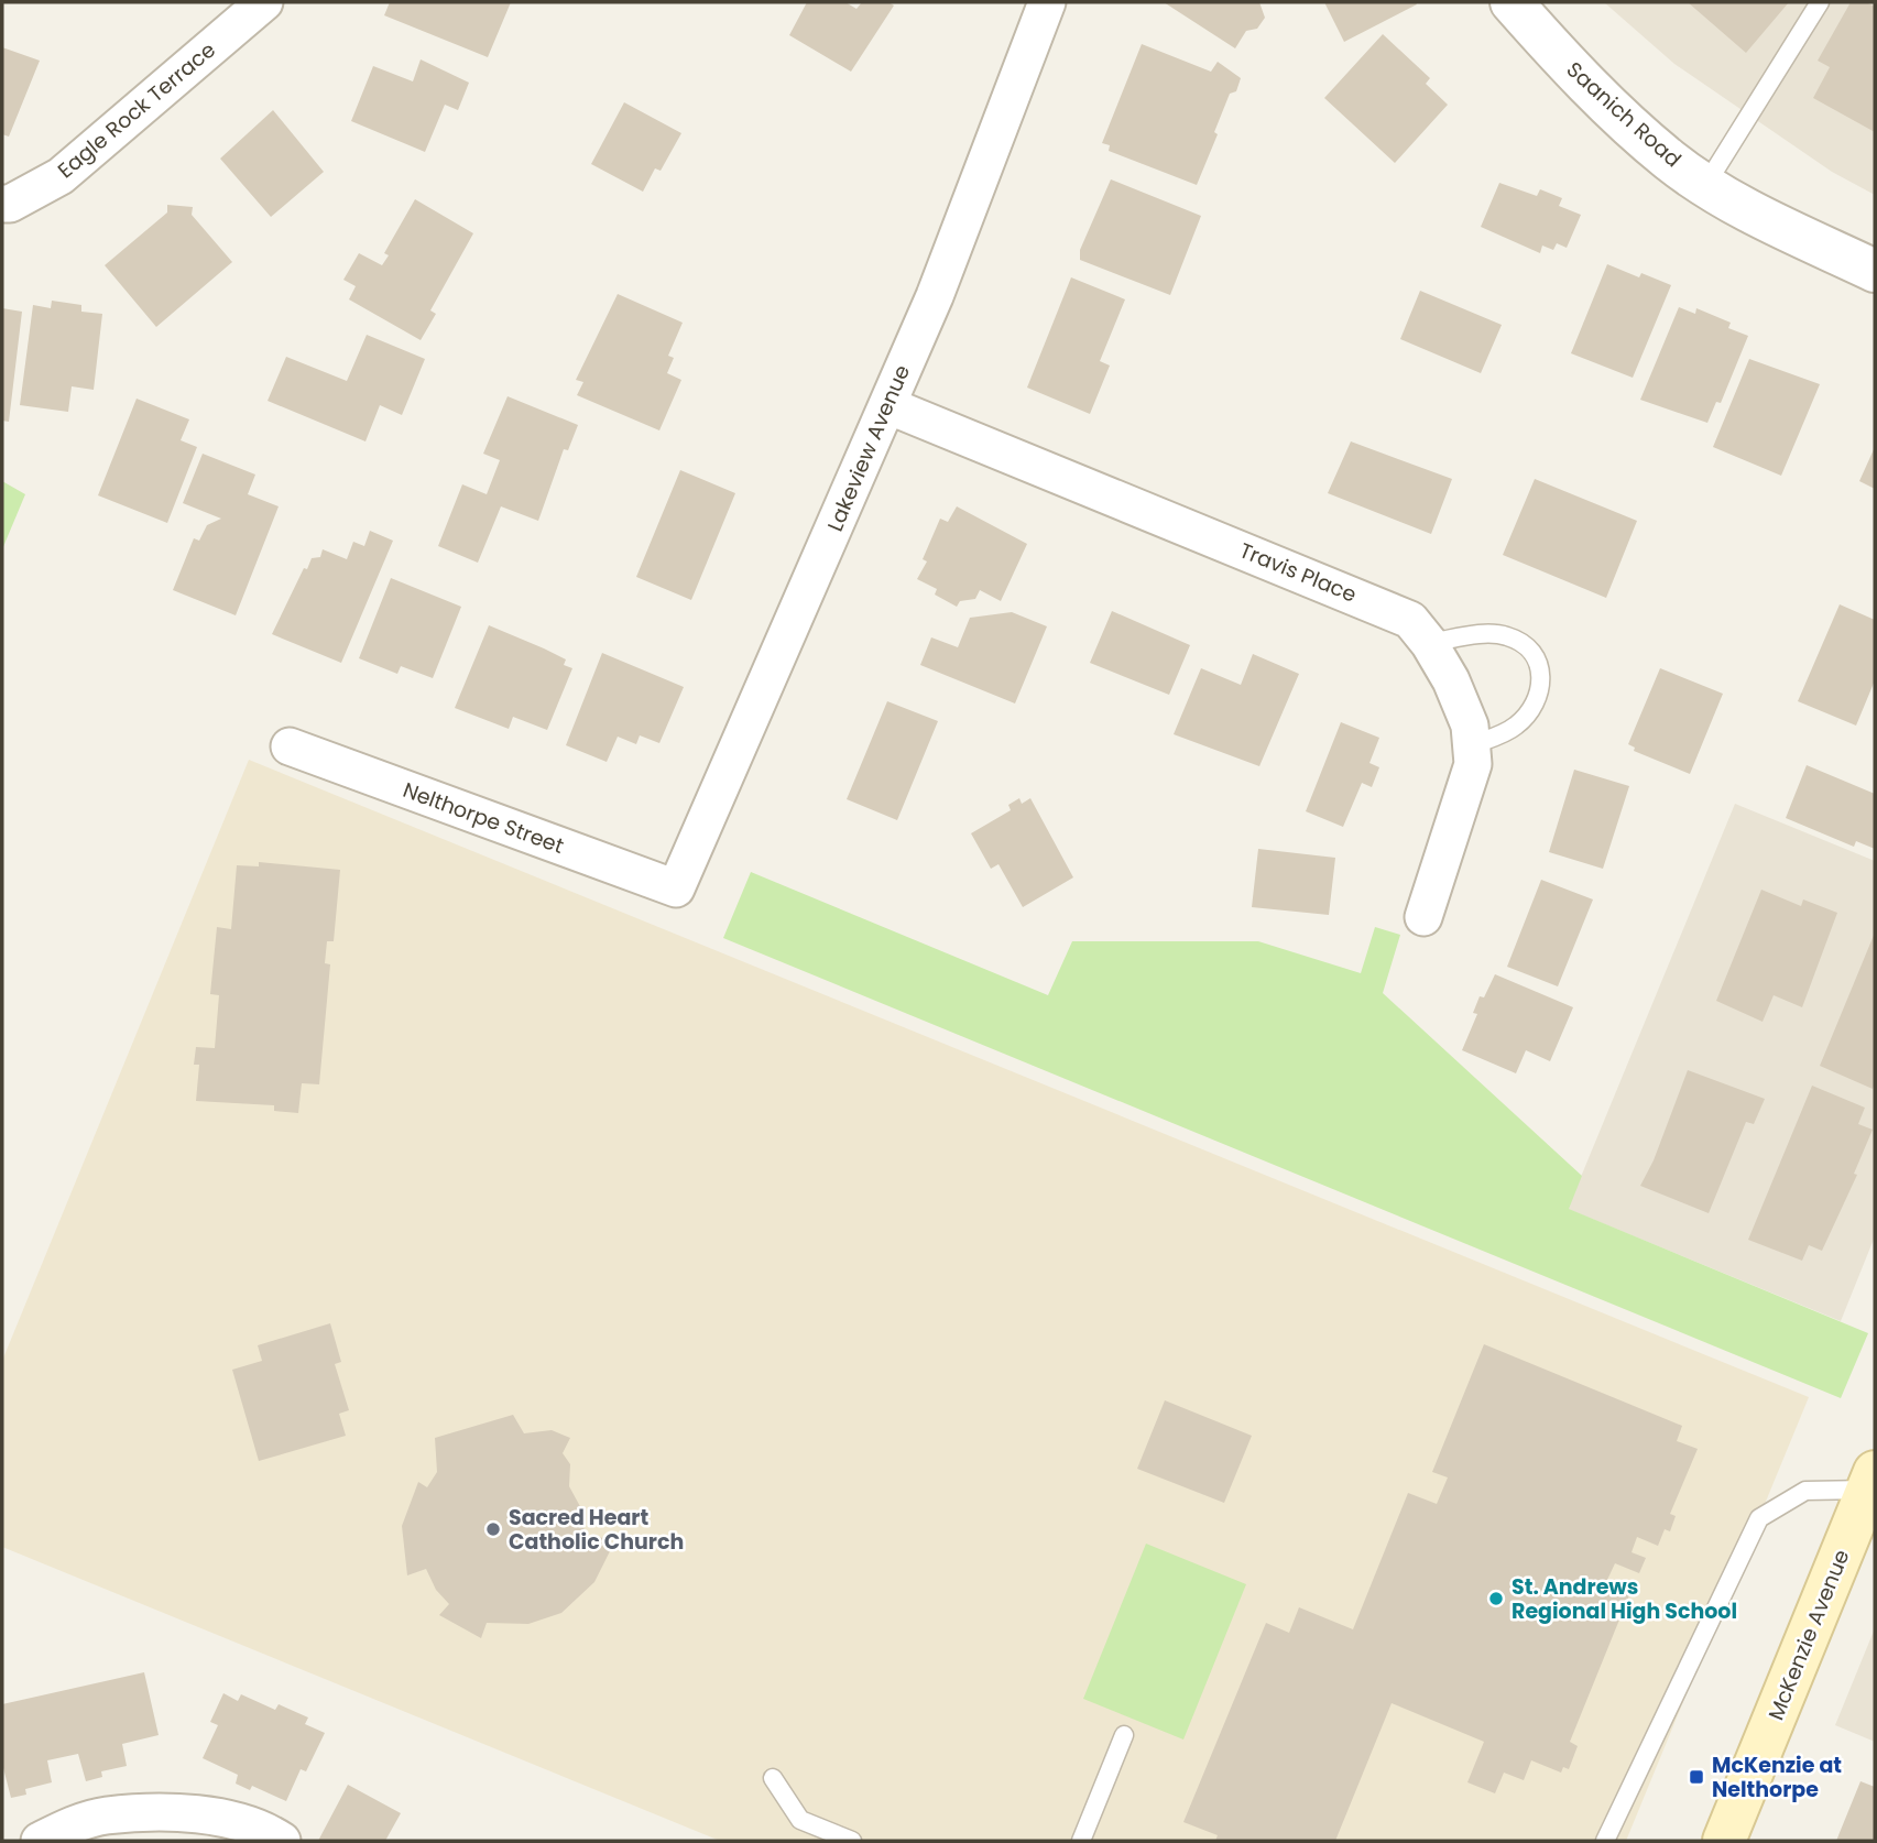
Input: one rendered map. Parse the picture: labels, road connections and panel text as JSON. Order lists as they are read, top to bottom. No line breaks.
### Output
{"streets":{"main road":["McKenzie Avenue"],"street":["Eagle Rock Terrace","Saanich Road","Lakeview Avenue","Travis Place","Nelthorpe Street"]},"crossings":[["Lakeview Avenue","Travis Place"],["Lakeview Avenue","Nelthorpe Street"]],"places":{"other":["Sacred Heart Catholic Church","St. Andrews Regional High School"],"transit":["McKenzie at Nelthorpe"]}}
